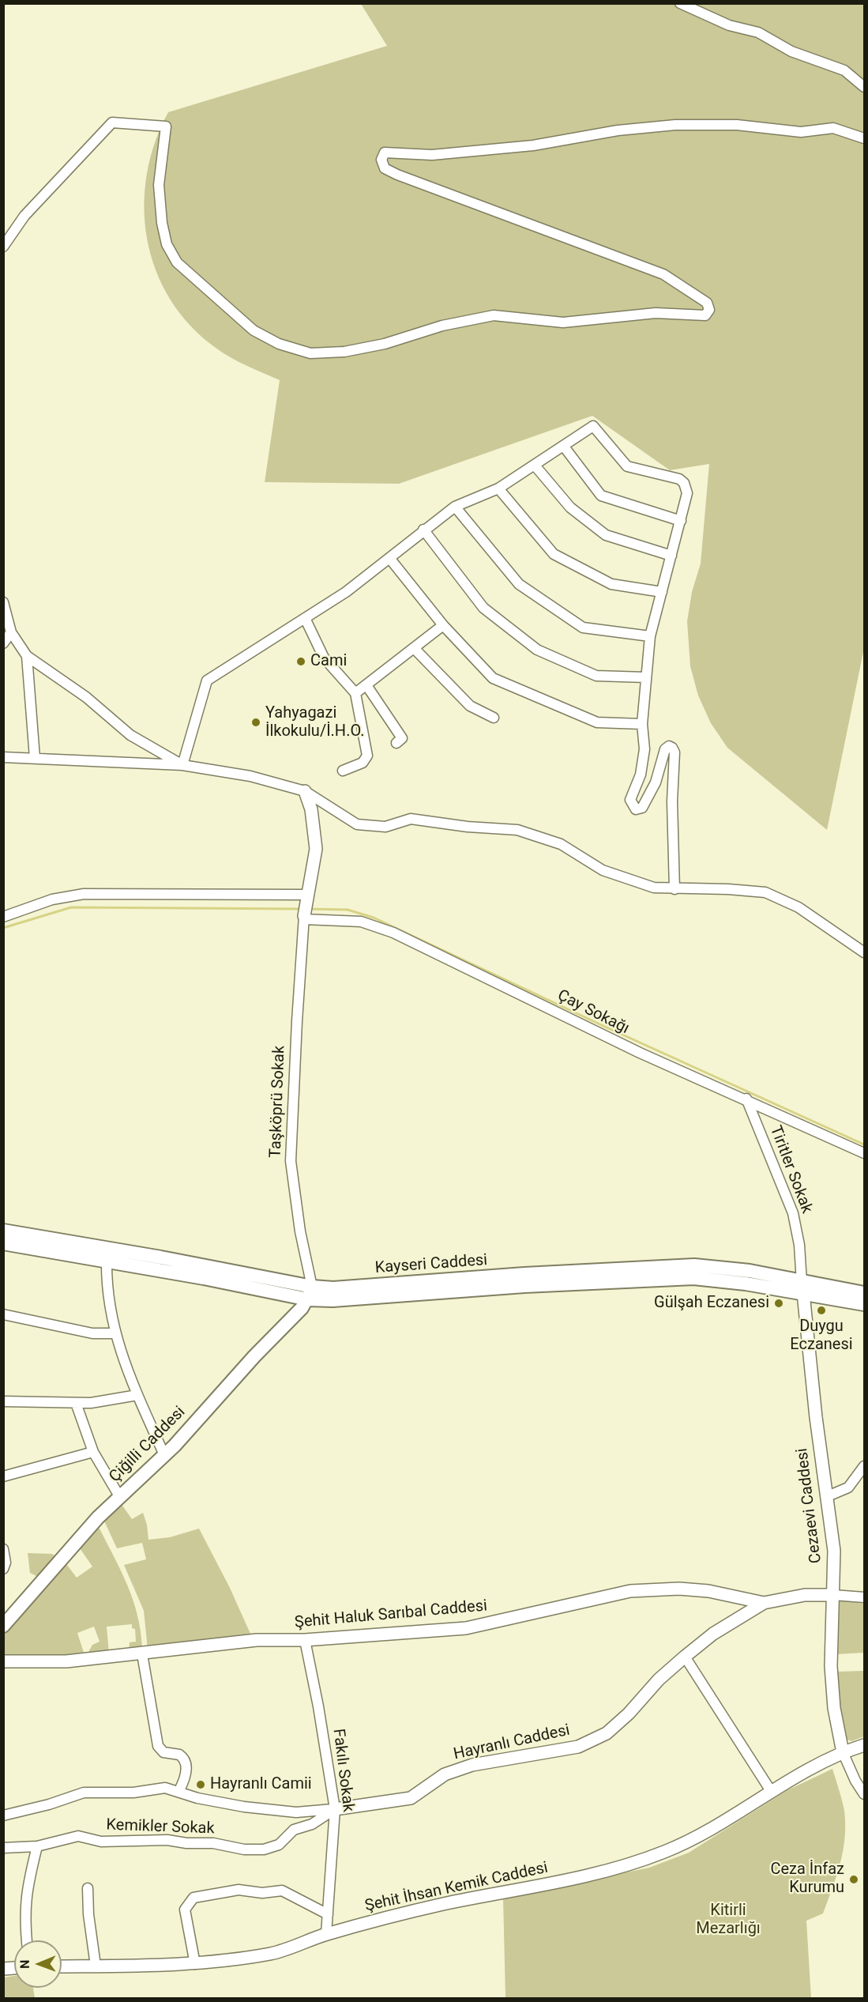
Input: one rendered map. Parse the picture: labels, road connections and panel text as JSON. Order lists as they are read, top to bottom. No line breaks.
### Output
{"streets":{"main road":["Kayseri Caddesi","Çiğilli Caddesi"],"street":["Çay Sokağı","Taşköprü Sokak","Tiritler Sokak","Cezaevi Caddesi","Şehit Haluk Sarıbal Caddesi","Hayranlı Caddesi","Fakılı Sokak","Kemikler Sokak","Şehit İhsan Kemik Caddesi"]},"crossings":[["Çay Sokağı","Taşköprü Sokak"],["Çay Sokağı","Tiritler Sokak"],["Taşköprü Sokak","Kayseri Caddesi"],["Taşköprü Sokak","Çiğilli Caddesi"],["Tiritler Sokak","Kayseri Caddesi"],["Tiritler Sokak","Cezaevi Caddesi"],["Kayseri Caddesi","Çiğilli Caddesi"],["Kayseri Caddesi","Cezaevi Caddesi"],["Cezaevi Caddesi","Şehit Haluk Sarıbal Caddesi"],["Cezaevi Caddesi","Şehit İhsan Kemik Caddesi"],["Şehit Haluk Sarıbal Caddesi","Hayranlı Caddesi"],["Şehit Haluk Sarıbal Caddesi","Fakılı Sokak"],["Hayranlı Caddesi","Fakılı Sokak"],["Hayranlı Caddesi","Kemikler Sokak"],["Fakılı Sokak","Kemikler Sokak"],["Fakılı Sokak","Şehit İhsan Kemik Caddesi"]],"parks":["Kitirli Mezarlığı"],"places":["Cami","Yahyagazi İlkokulu/İ.H.O.","Gülşah Eczanesi","Duygu Eczanesi","Hayranlı Camii","Ceza İnfaz Kurumu"],"north":"left"}
